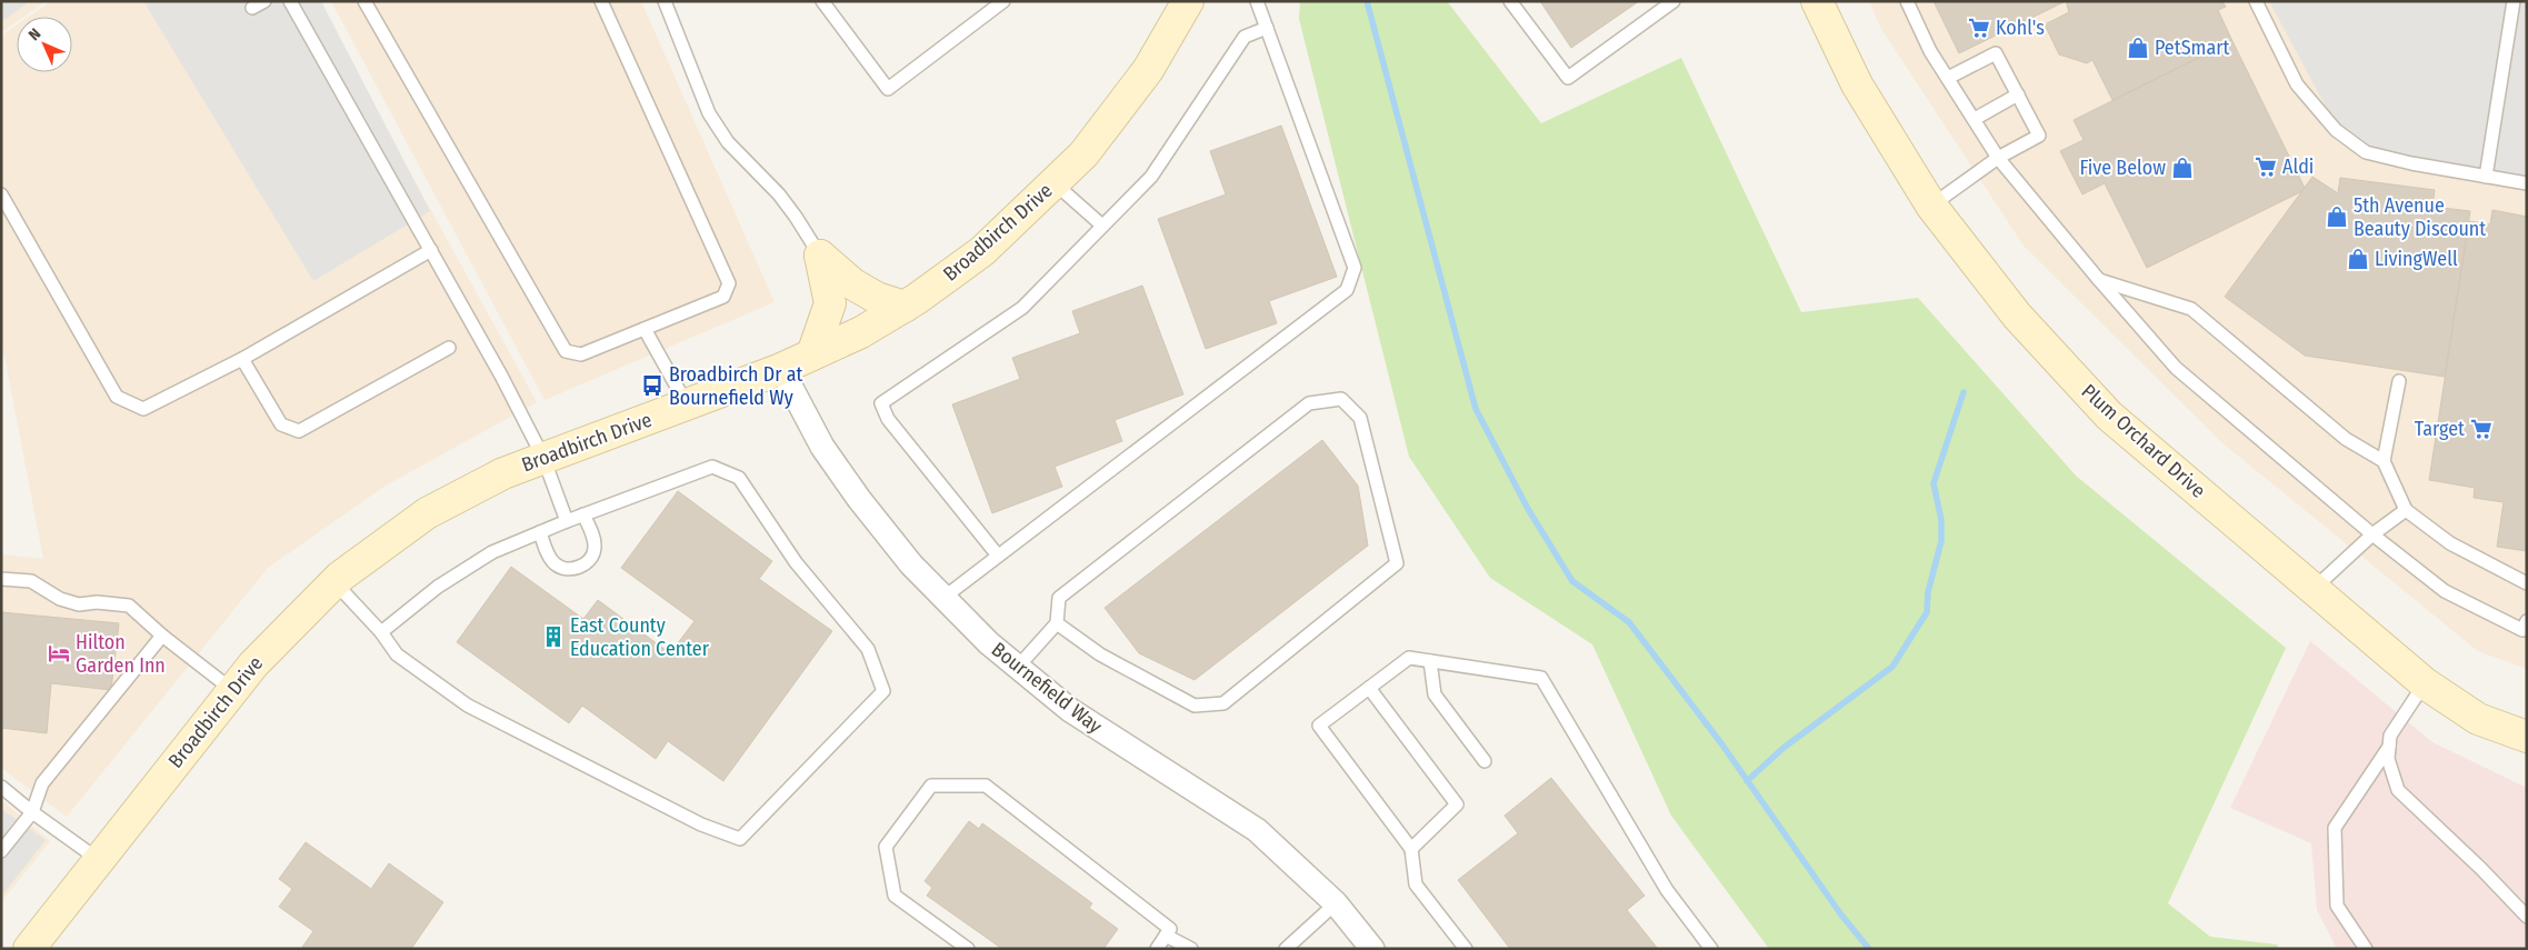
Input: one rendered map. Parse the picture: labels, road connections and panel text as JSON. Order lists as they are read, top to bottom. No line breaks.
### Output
{"streets":{"street":["Broadbirch Drive","Plum Orchard Drive","Bournefield Way"]},"crossings":[["Broadbirch Drive","Bournefield Way"]],"places":{"supermarket":["Kohl's","Aldi","Target"],"shop":["PetSmart","Five Below","5th Avenue Beauty Discount","LivingWell"],"bus stop":["Broadbirch Dr at Bournefield Wy"],"building":["East County Education Center"],"hotel":["Hilton Garden Inn"]},"north":"top left"}
